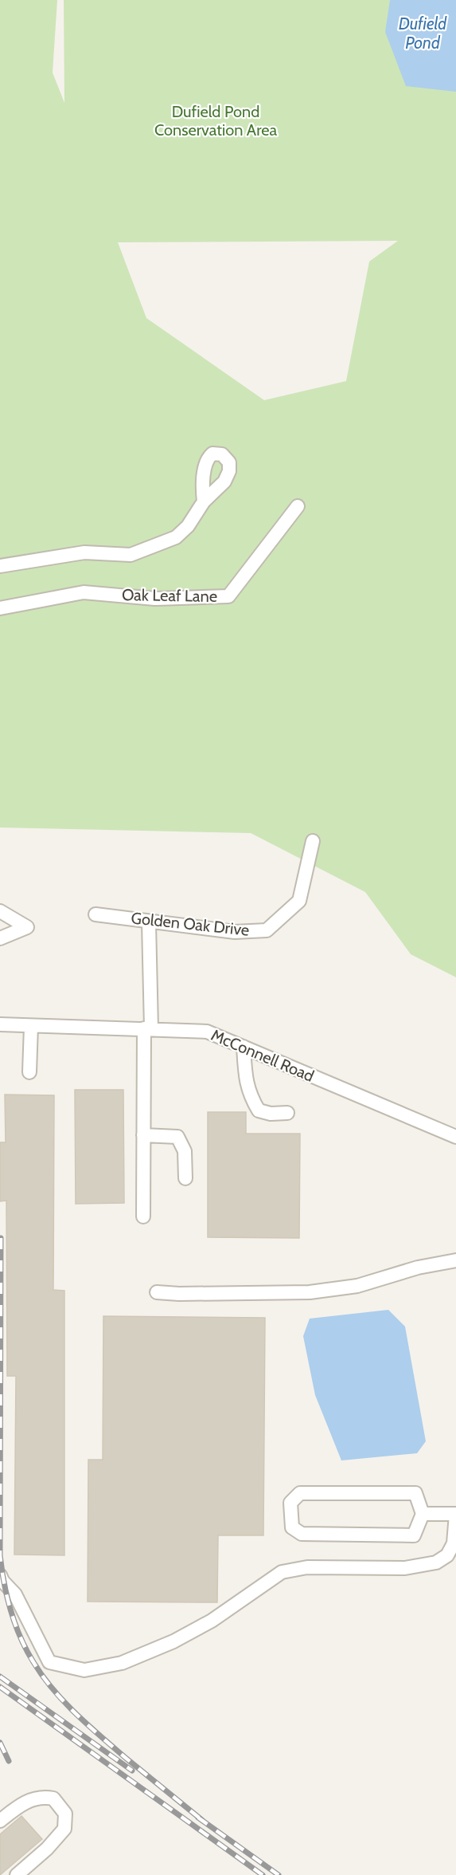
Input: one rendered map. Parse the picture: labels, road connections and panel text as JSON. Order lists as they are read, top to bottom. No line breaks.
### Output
{"streets":{"street":["Oak Leaf Lane","Golden Oak Drive","McConnell Road"]},"water":["Dufield Pond"],"parks":["Dufield Pond Conservation Area"]}
